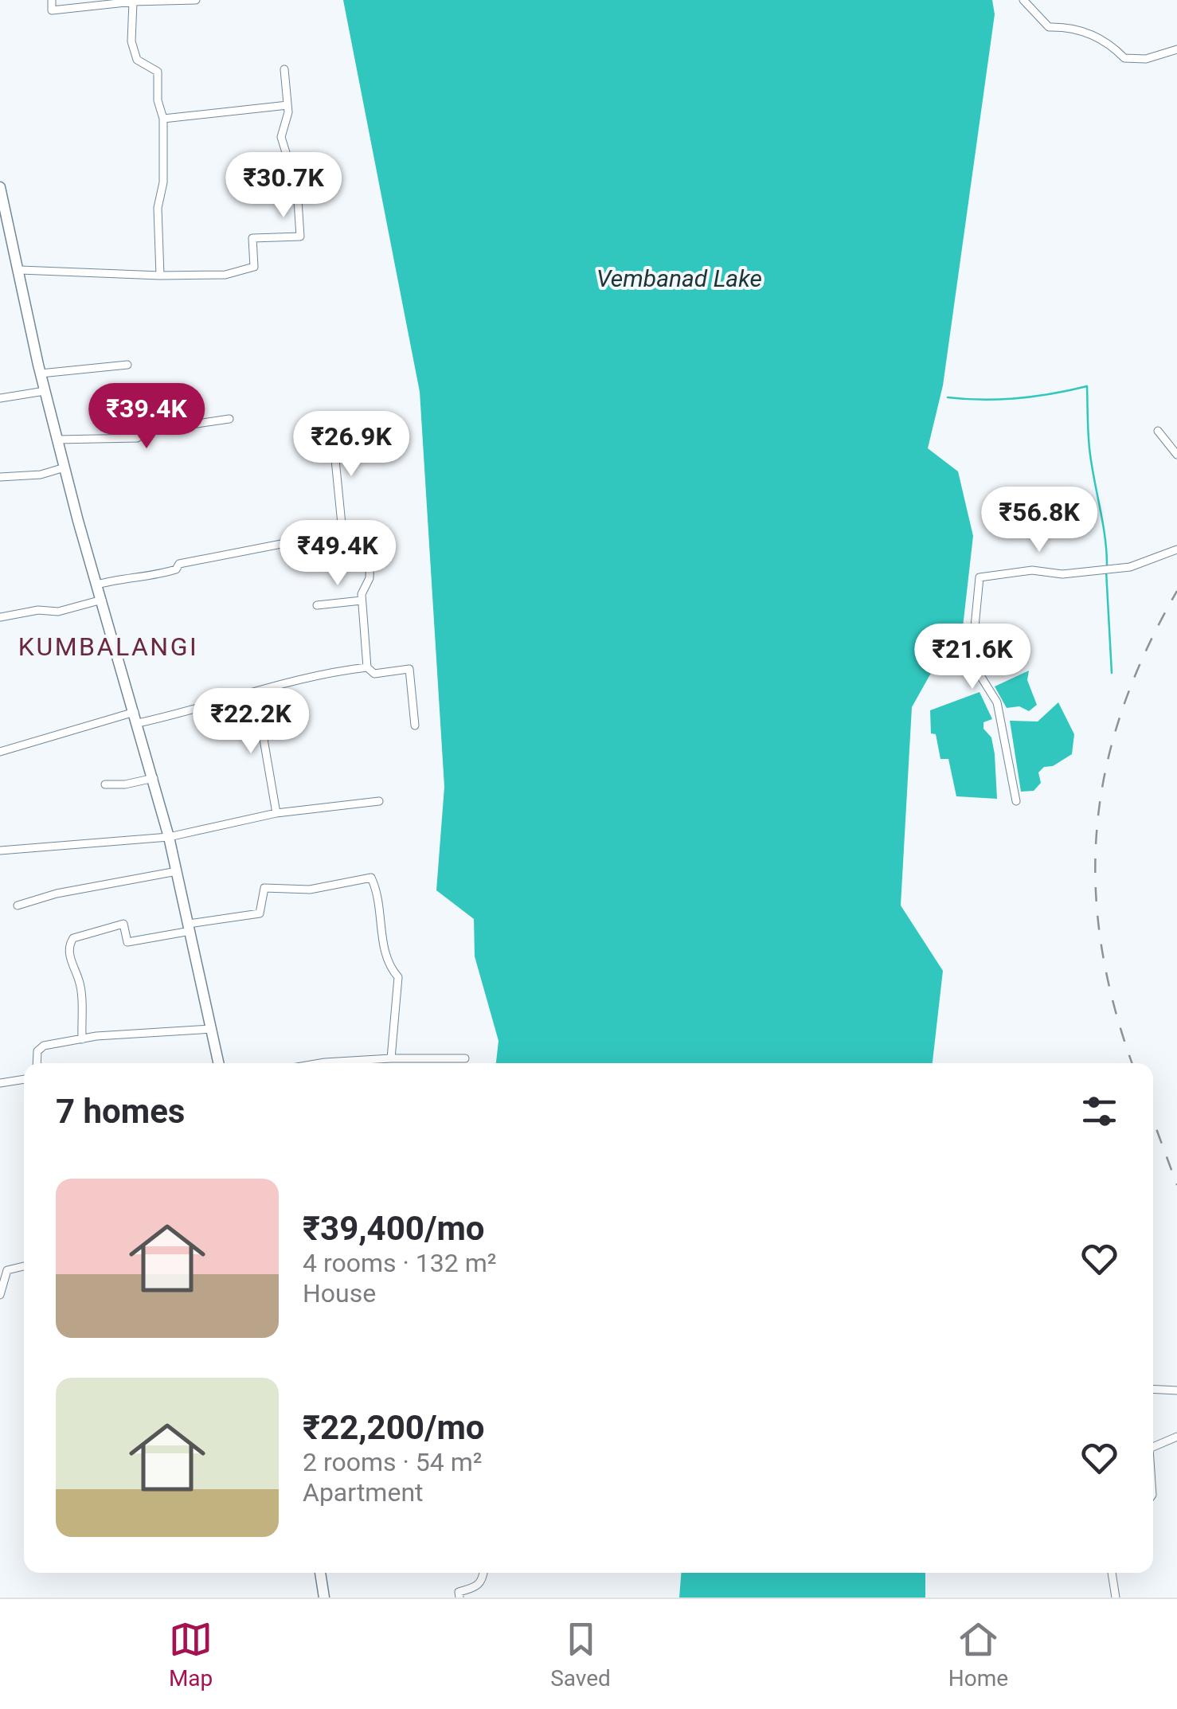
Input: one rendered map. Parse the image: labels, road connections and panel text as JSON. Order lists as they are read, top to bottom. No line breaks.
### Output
{"districts":["KUMBALANGI"],"water":["Vembanad Lake"],"page":{"price":["₹30.7K","₹39.4K","₹26.9K","₹56.8K","₹49.4K","₹21.6K","₹22.2K"],"heading":"7 homes","list":[{"name":"₹39,400/mo","note":"4 rooms · 132 m² · House"},{"name":"₹22,200/mo","note":"2 rooms · 54 m² · Apartment"}],"tabs":["Map","Saved","Home"]}}
